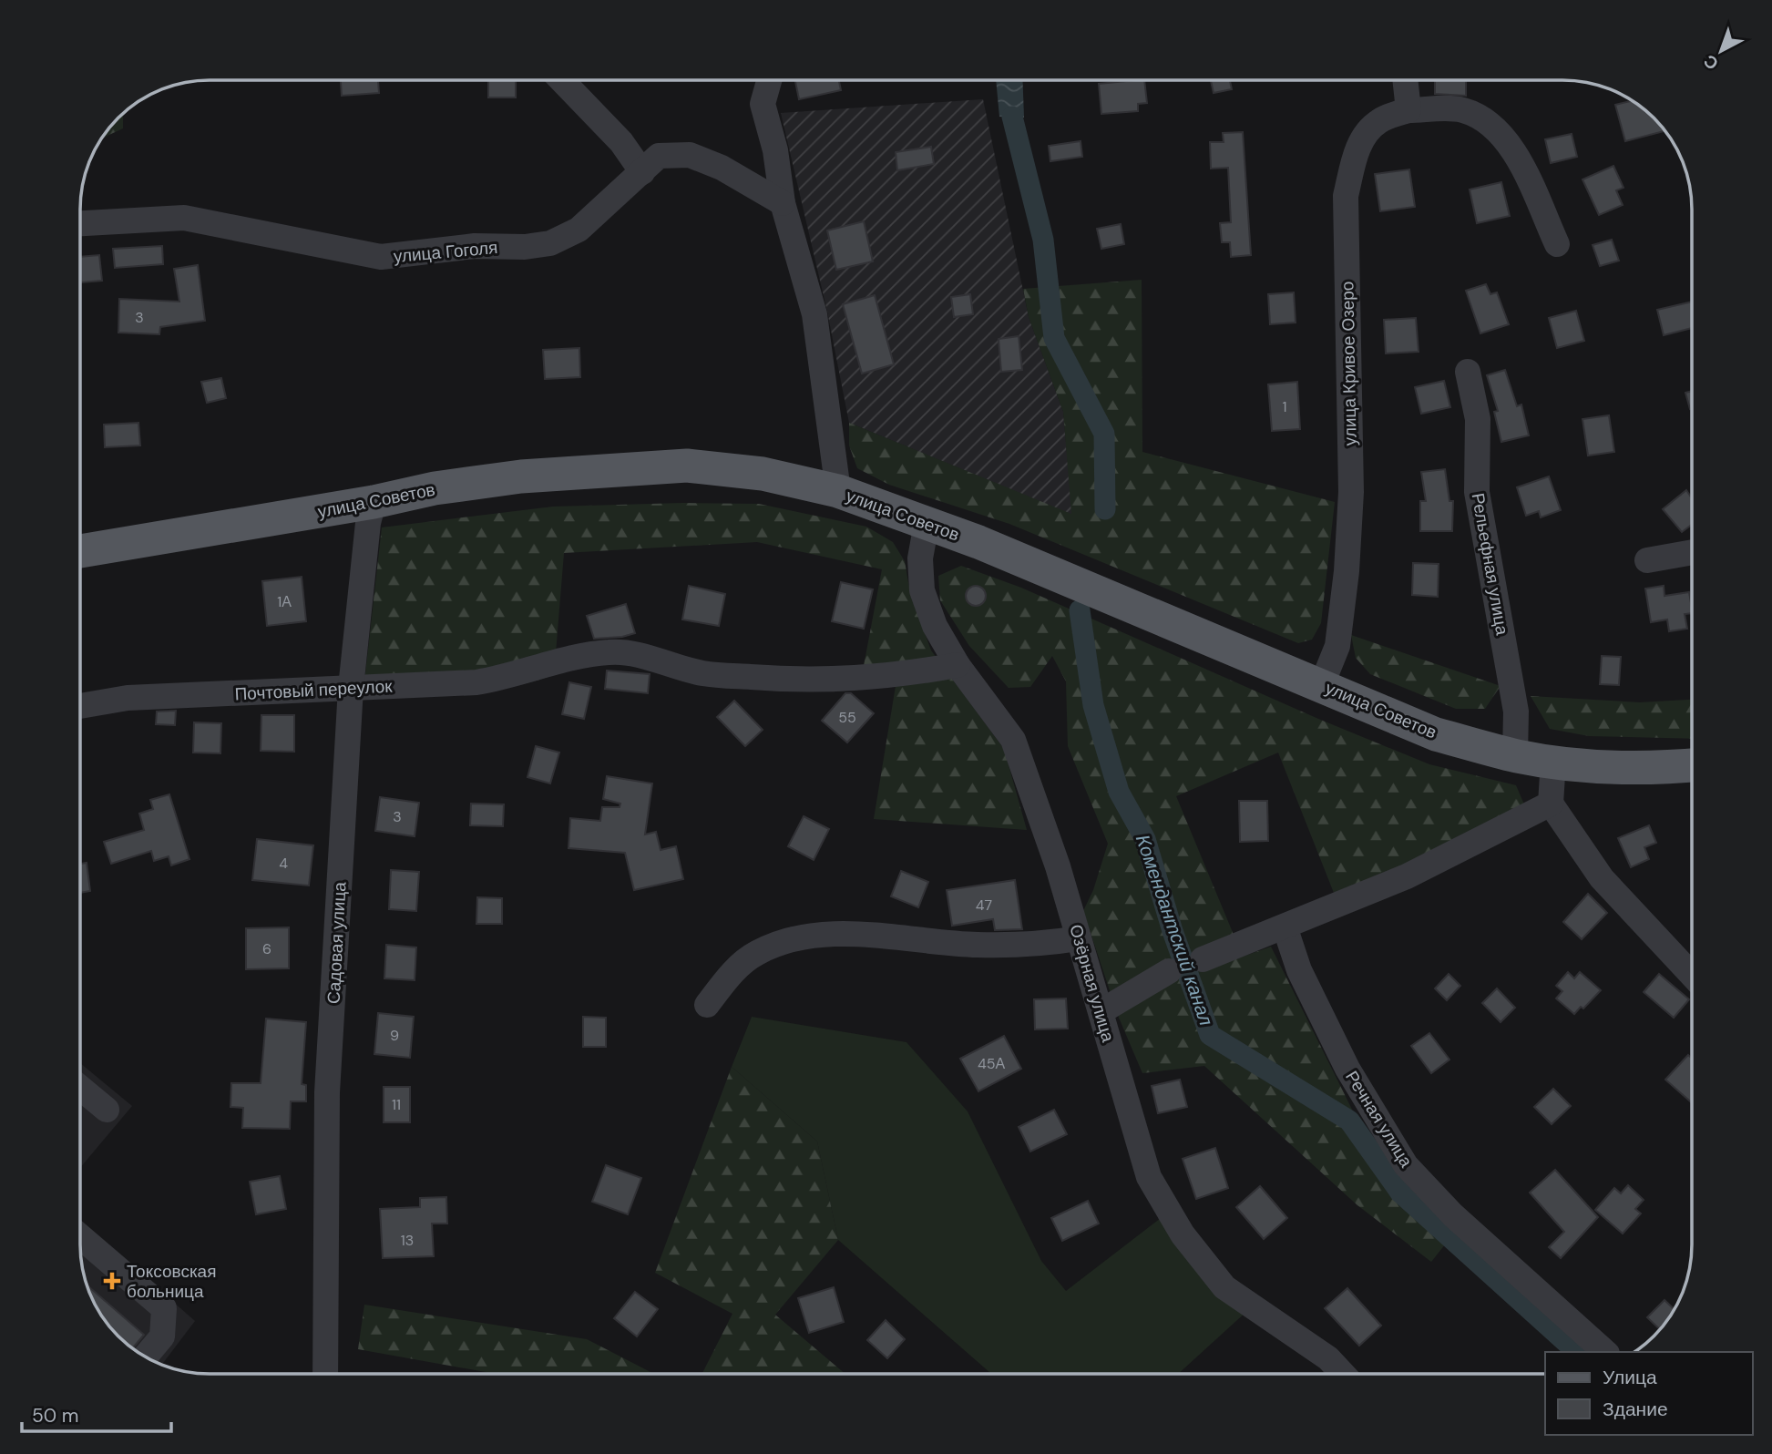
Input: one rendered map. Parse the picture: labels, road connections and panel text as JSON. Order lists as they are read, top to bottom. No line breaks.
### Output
{"streets":{"main road":["улица Советов"],"street":["улица Гоголя","улица Кривое Озеро","Рельефная улица","Почтовый переулок","Садовая улица","Озёрная улица","Речная улица"]},"crossings":[["улица Кривое Озеро","улица Советов"],["улица Советов","Рельефная улица"],["улица Советов","Садовая улица"],["улица Советов","Озёрная улица"],["Почтовый переулок","Садовая улица"],["Почтовый переулок","Озёрная улица"]],"water":["Комендантский канал"],"places":{"health":["Токсовская больница"]},"house_numbers":["3","1","1А","55","3","4","47","6","9","45А","11","13"],"legend":["Улица","Здание"],"scale_bar":"50 m","north":"bottom left"}
